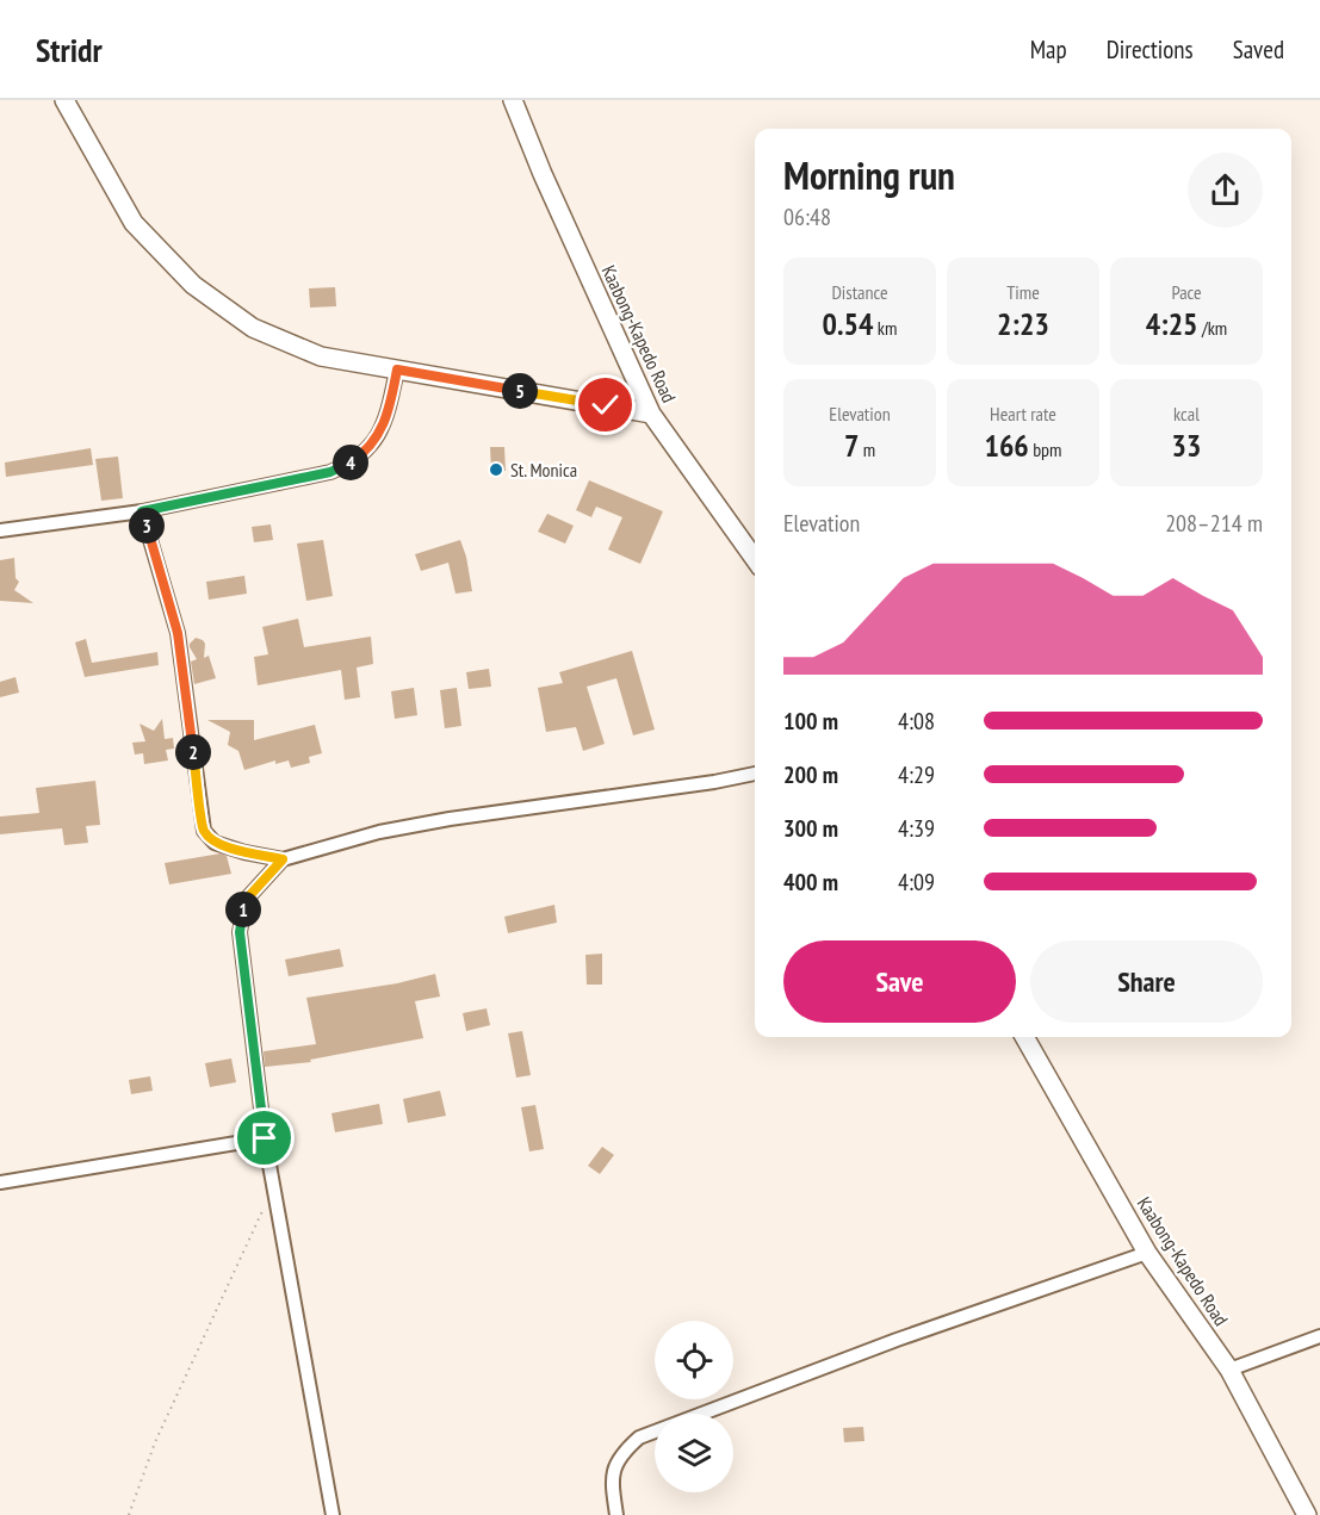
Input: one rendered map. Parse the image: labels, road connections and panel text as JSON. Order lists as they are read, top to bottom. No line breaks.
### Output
{"streets":{"main road":["Kaabong-Kapedo Road"]},"places":["St. Monica"],"page":{"header":"Stridr","nav":["Map","Directions","Saved"],"heading":["Morning run","06:48"],"stats":[["Distance","0.54 km"],["Time","2:23"],["Pace","4:25 /km"],["Elevation","7 m"],["Heart rate","166 bpm"],["kcal","33"]],"pins":["5","4","3","2","1"],"chart":["Elevation","208–214 m"],"list":[{"name":"100 m","note":"4:08"},{"name":"200 m","note":"4:29"},{"name":"300 m","note":"4:39"},{"name":"400 m","note":"4:09"}],"buttons":["Save","Share"]}}
